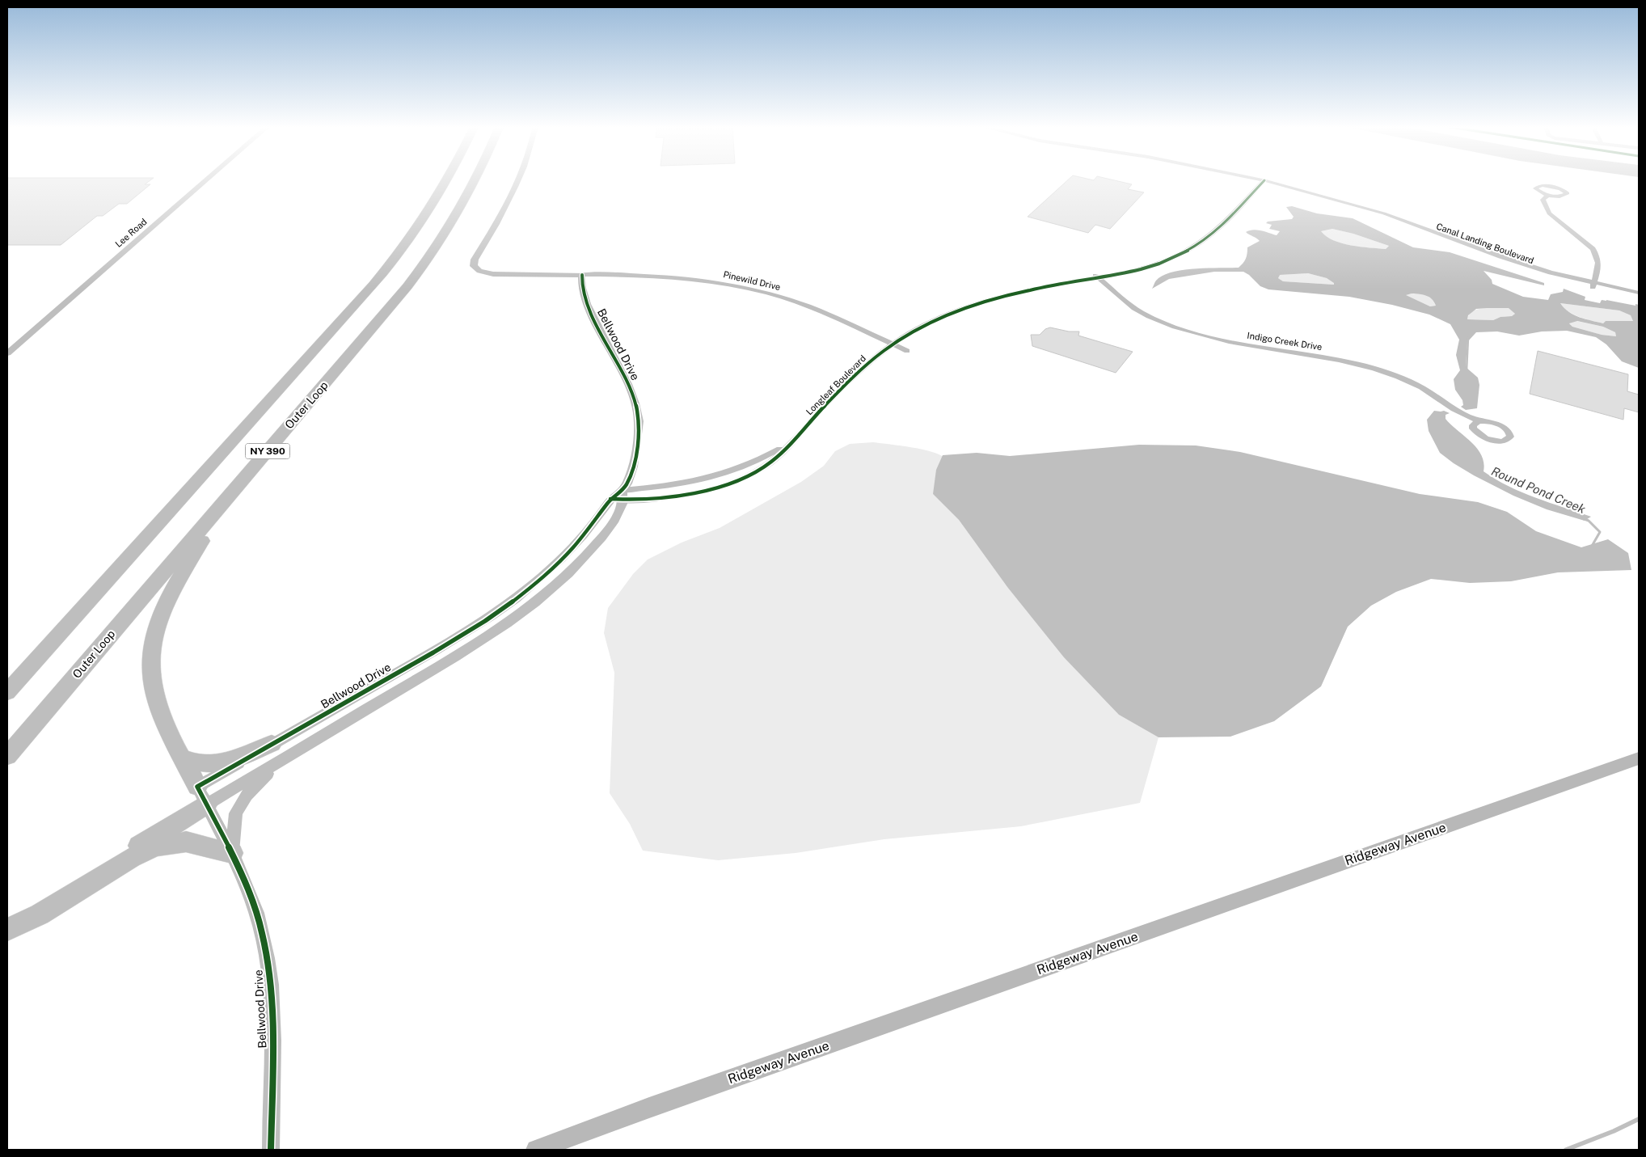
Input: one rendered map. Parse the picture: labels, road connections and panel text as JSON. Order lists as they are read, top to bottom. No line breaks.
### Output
{"streets":{"highway":["Outer Loop","NY 390"],"main road":["Ridgeway Avenue"],"street":["Lee Road","Canal Landing Boulevard","Pinewild Drive","Indigo Creek Drive","Bellwood Drive","Longleaf Boulevard"]},"crossings":[["Pinewild Drive","Bellwood Drive"],["Pinewild Drive","Longleaf Boulevard"],["Indigo Creek Drive","Longleaf Boulevard"],["Bellwood Drive","Longleaf Boulevard"]],"water":["Round Pond Creek"]}
